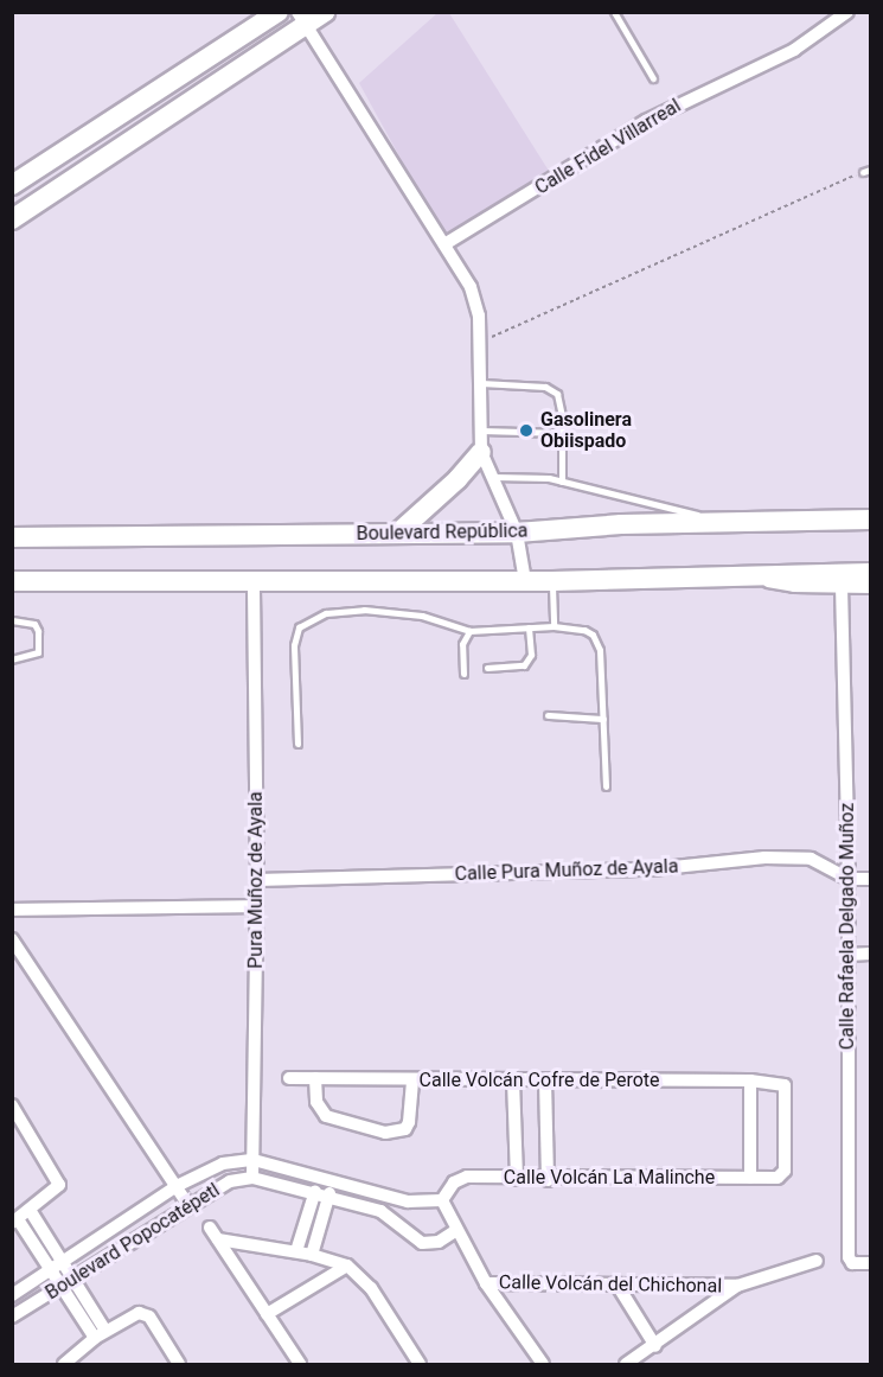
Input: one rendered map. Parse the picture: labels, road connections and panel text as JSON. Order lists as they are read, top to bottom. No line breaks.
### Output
{"streets":{"main road":["Boulevard República"],"street":["Calle Fidel Villarreal","Calle Pura Muñoz de Ayala","Pura Muñoz de Ayala","Calle Rafaela Delgado Muñoz","Calle Volcán Cofre de Perote","Calle Volcán La Malinche","Boulevard Popocatépetl","Calle Volcán del Chichonal"]},"crossings":[["Calle Pura Muñoz de Ayala","Pura Muñoz de Ayala"],["Calle Pura Muñoz de Ayala","Calle Rafaela Delgado Muñoz"],["Pura Muñoz de Ayala","Boulevard Popocatépetl"],["Calle Volcán Cofre de Perote","Calle Volcán La Malinche"],["Calle Volcán La Malinche","Boulevard Popocatépetl"]],"places":["Gasolinera Obiispado"]}
